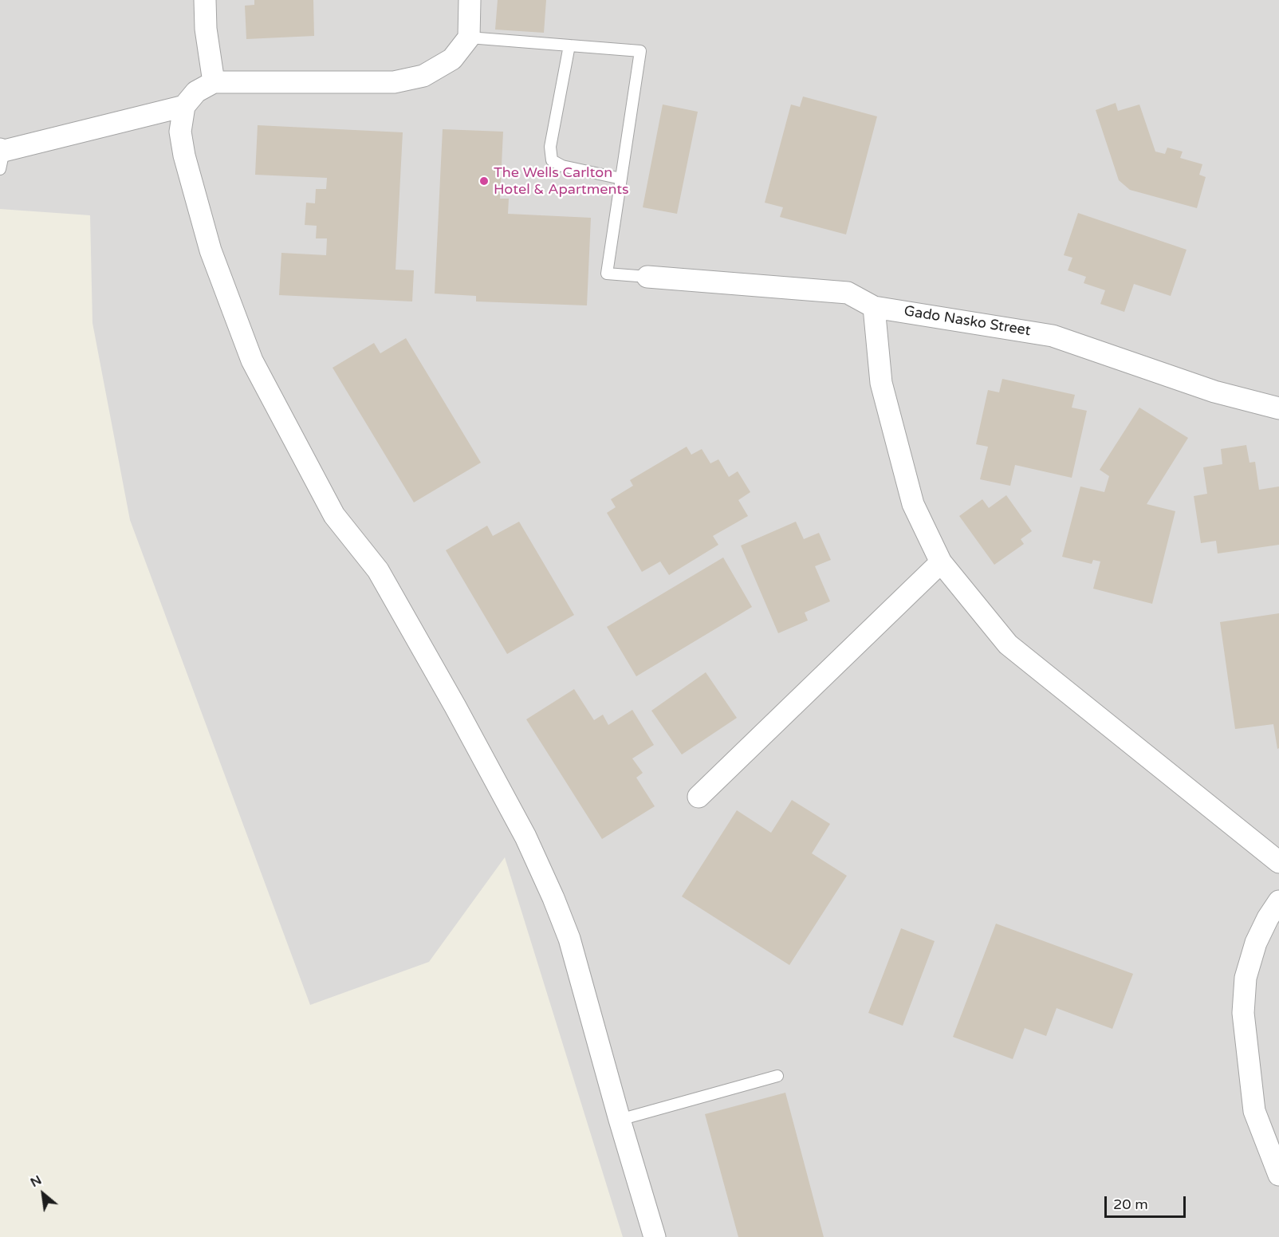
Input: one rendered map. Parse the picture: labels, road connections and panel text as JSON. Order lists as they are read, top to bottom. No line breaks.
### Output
{"streets":{"street":["Gado Nasko Street"]},"places":["The Wells Carlton Hotel & Apartments"],"scale_bar":"20 m","north":"top left"}
